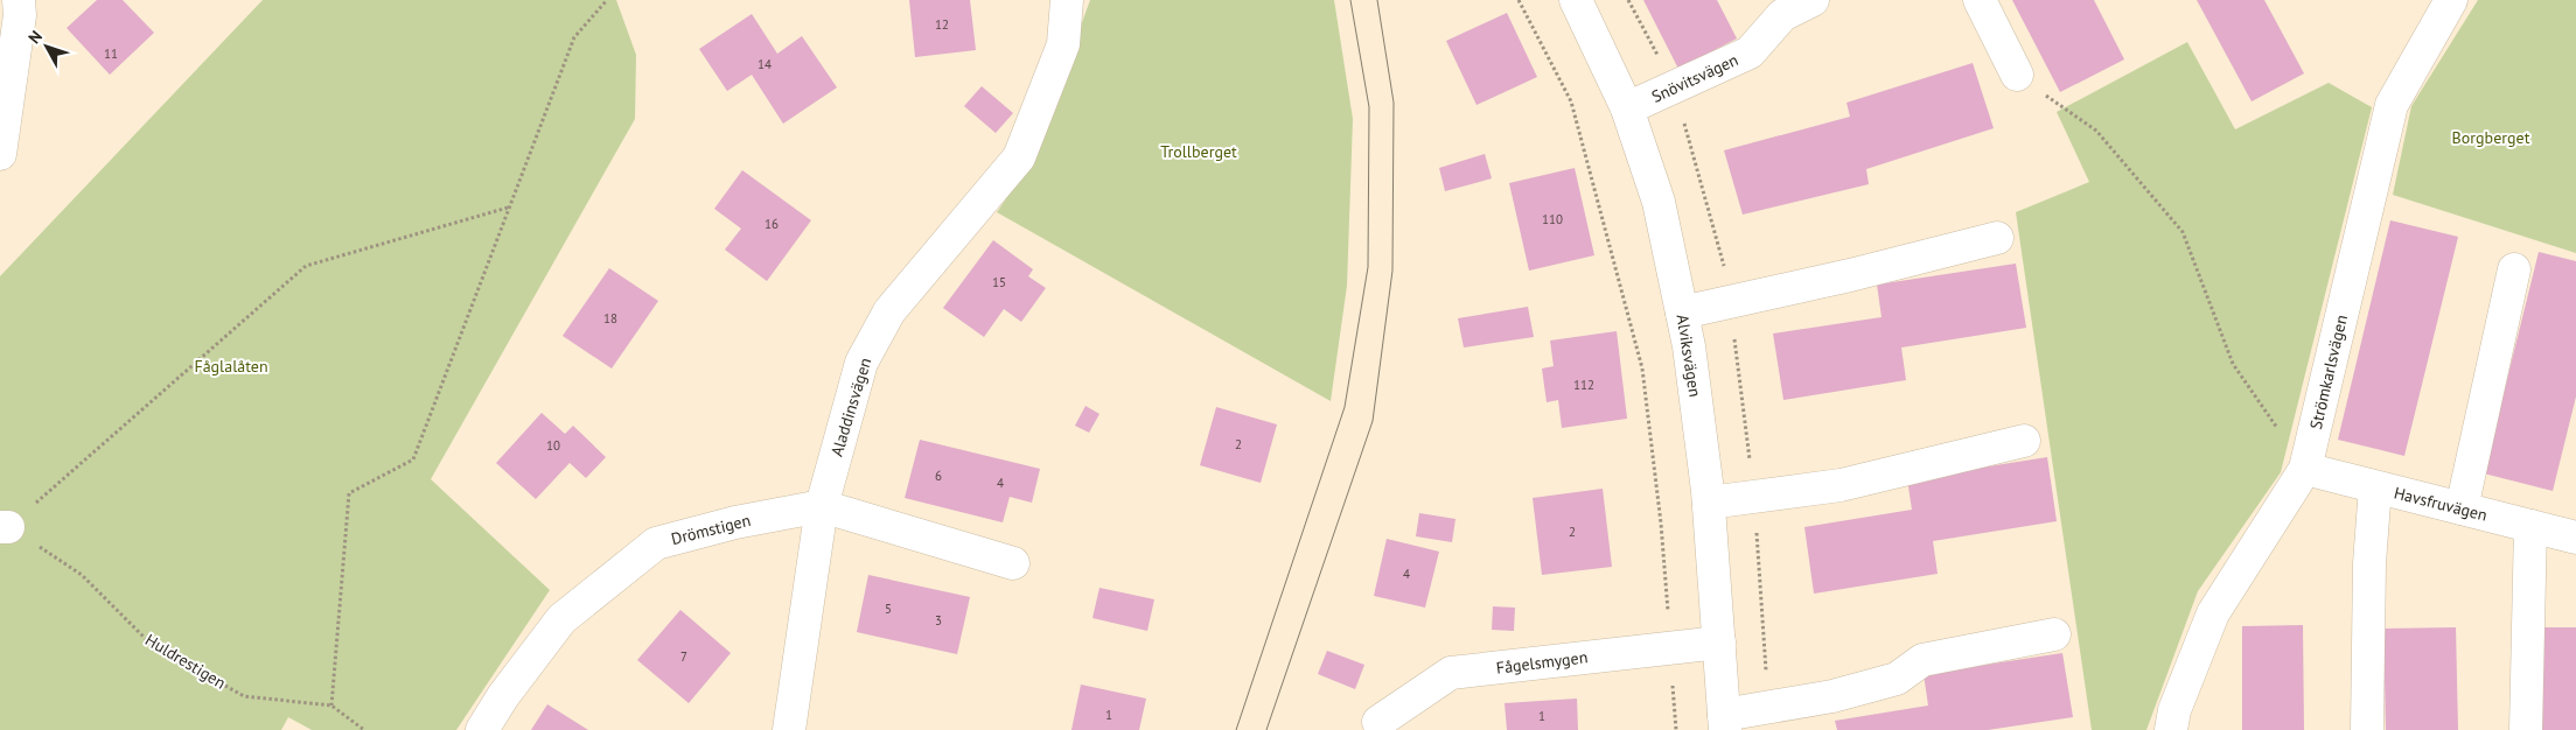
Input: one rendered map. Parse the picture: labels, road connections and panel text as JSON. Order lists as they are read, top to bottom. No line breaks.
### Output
{"streets":{"street":["Snövitsvägen","Alviksvägen","Strömkarlsvägen","Aladdinsvägen","Havsfruvägen","Drömstigen","Fågelsmygen"],"path":["Huldrestigen"]},"crossings":[["Snövitsvägen","Alviksvägen"],["Alviksvägen","Fågelsmygen"],["Strömkarlsvägen","Havsfruvägen"],["Aladdinsvägen","Drömstigen"]],"parks":["Borgberget","Trollberget","Fåglalåten"],"house_numbers":["12","11","14","110","16","15","18","112","2","10","6","4","2","4","5","3","7","1","1"],"north":"top left"}
